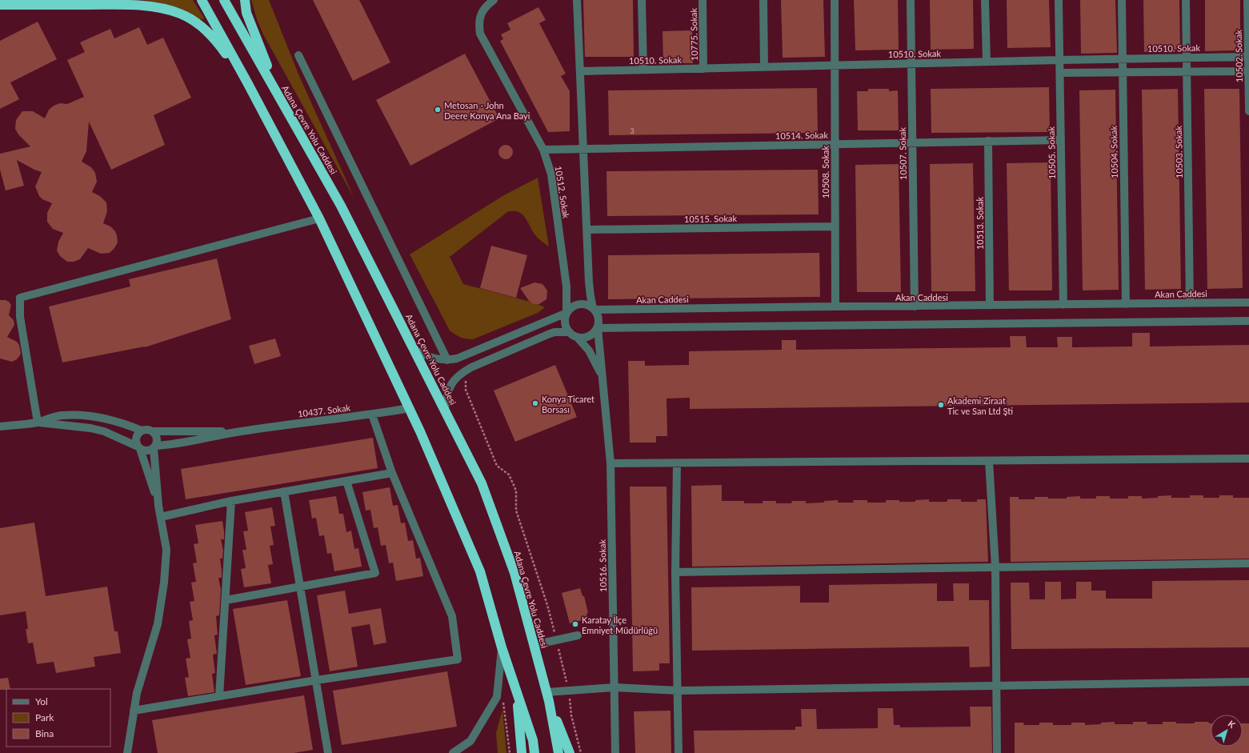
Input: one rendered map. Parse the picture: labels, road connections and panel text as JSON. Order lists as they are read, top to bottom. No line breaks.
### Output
{"streets":{"highway":["Adana Çevre Yolu Caddesi"],"street":["10775. Sokak","10510. Sokak","10502. Sokak","10514. Sokak","10504. Sokak","10503. Sokak","10505. Sokak","10507. Sokak","10508. Sokak","10512. Sokak","10515. Sokak","10513. Sokak","Akan Caddesi","10437. Sokak","10516. Sokak"]},"crossings":[["10775. Sokak","10510. Sokak"],["10510. Sokak","10502. Sokak"],["10510. Sokak","10504. Sokak"],["10510. Sokak","10503. Sokak"],["10510. Sokak","10505. Sokak"],["10510. Sokak","10507. Sokak"],["10510. Sokak","10508. Sokak"],["10514. Sokak","10505. Sokak"],["10514. Sokak","10507. Sokak"],["10514. Sokak","10508. Sokak"],["10514. Sokak","10512. Sokak"],["10514. Sokak","10513. Sokak"],["10504. Sokak","Akan Caddesi"],["10503. Sokak","Akan Caddesi"],["10505. Sokak","Akan Caddesi"],["10507. Sokak","Akan Caddesi"],["10508. Sokak","10515. Sokak"],["10508. Sokak","Akan Caddesi"],["10512. Sokak","Akan Caddesi"],["10512. Sokak","10516. Sokak"],["10513. Sokak","Akan Caddesi"],["Akan Caddesi","10516. Sokak"]],"places":["Metosan - John Deere Konya Ana Bayi","Konya Ticaret Borsası","Akademi Ziraat Tic ve San Ltd Şti","Karatay İlçe Emniyet Müdürlüğü"],"house_numbers":["3"],"legend":["Yol","Park","Bina"],"north":"top right"}
